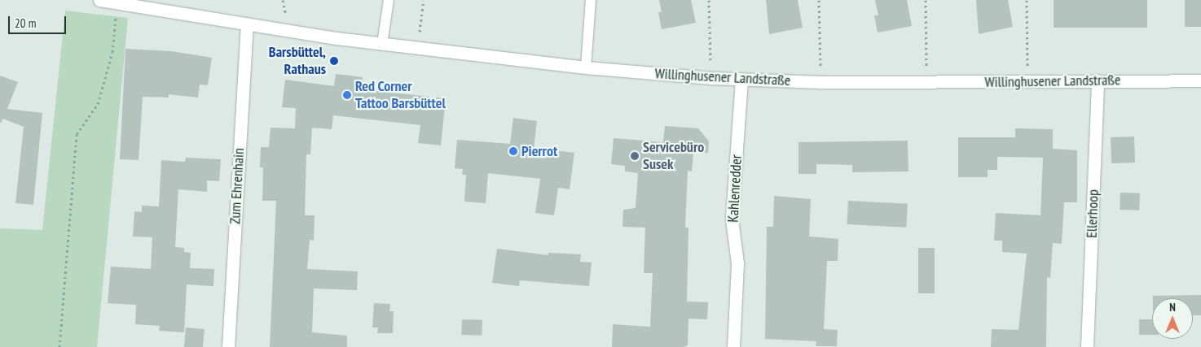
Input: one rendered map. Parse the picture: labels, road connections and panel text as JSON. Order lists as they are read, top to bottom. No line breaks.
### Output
{"streets":{"street":["Willinghusener Landstraße","Zum Ehrenhain","Kahlenredder","Ellerhoop"]},"crossings":[["Willinghusener Landstraße","Zum Ehrenhain"],["Willinghusener Landstraße","Kahlenredder"],["Willinghusener Landstraße","Ellerhoop"]],"places":["Barsbüttel, Rathaus","Red Corner Tattoo Barsbüttel","Pierrot","Servicebüro Susek"],"scale_bar":"20 m","north":"top"}
